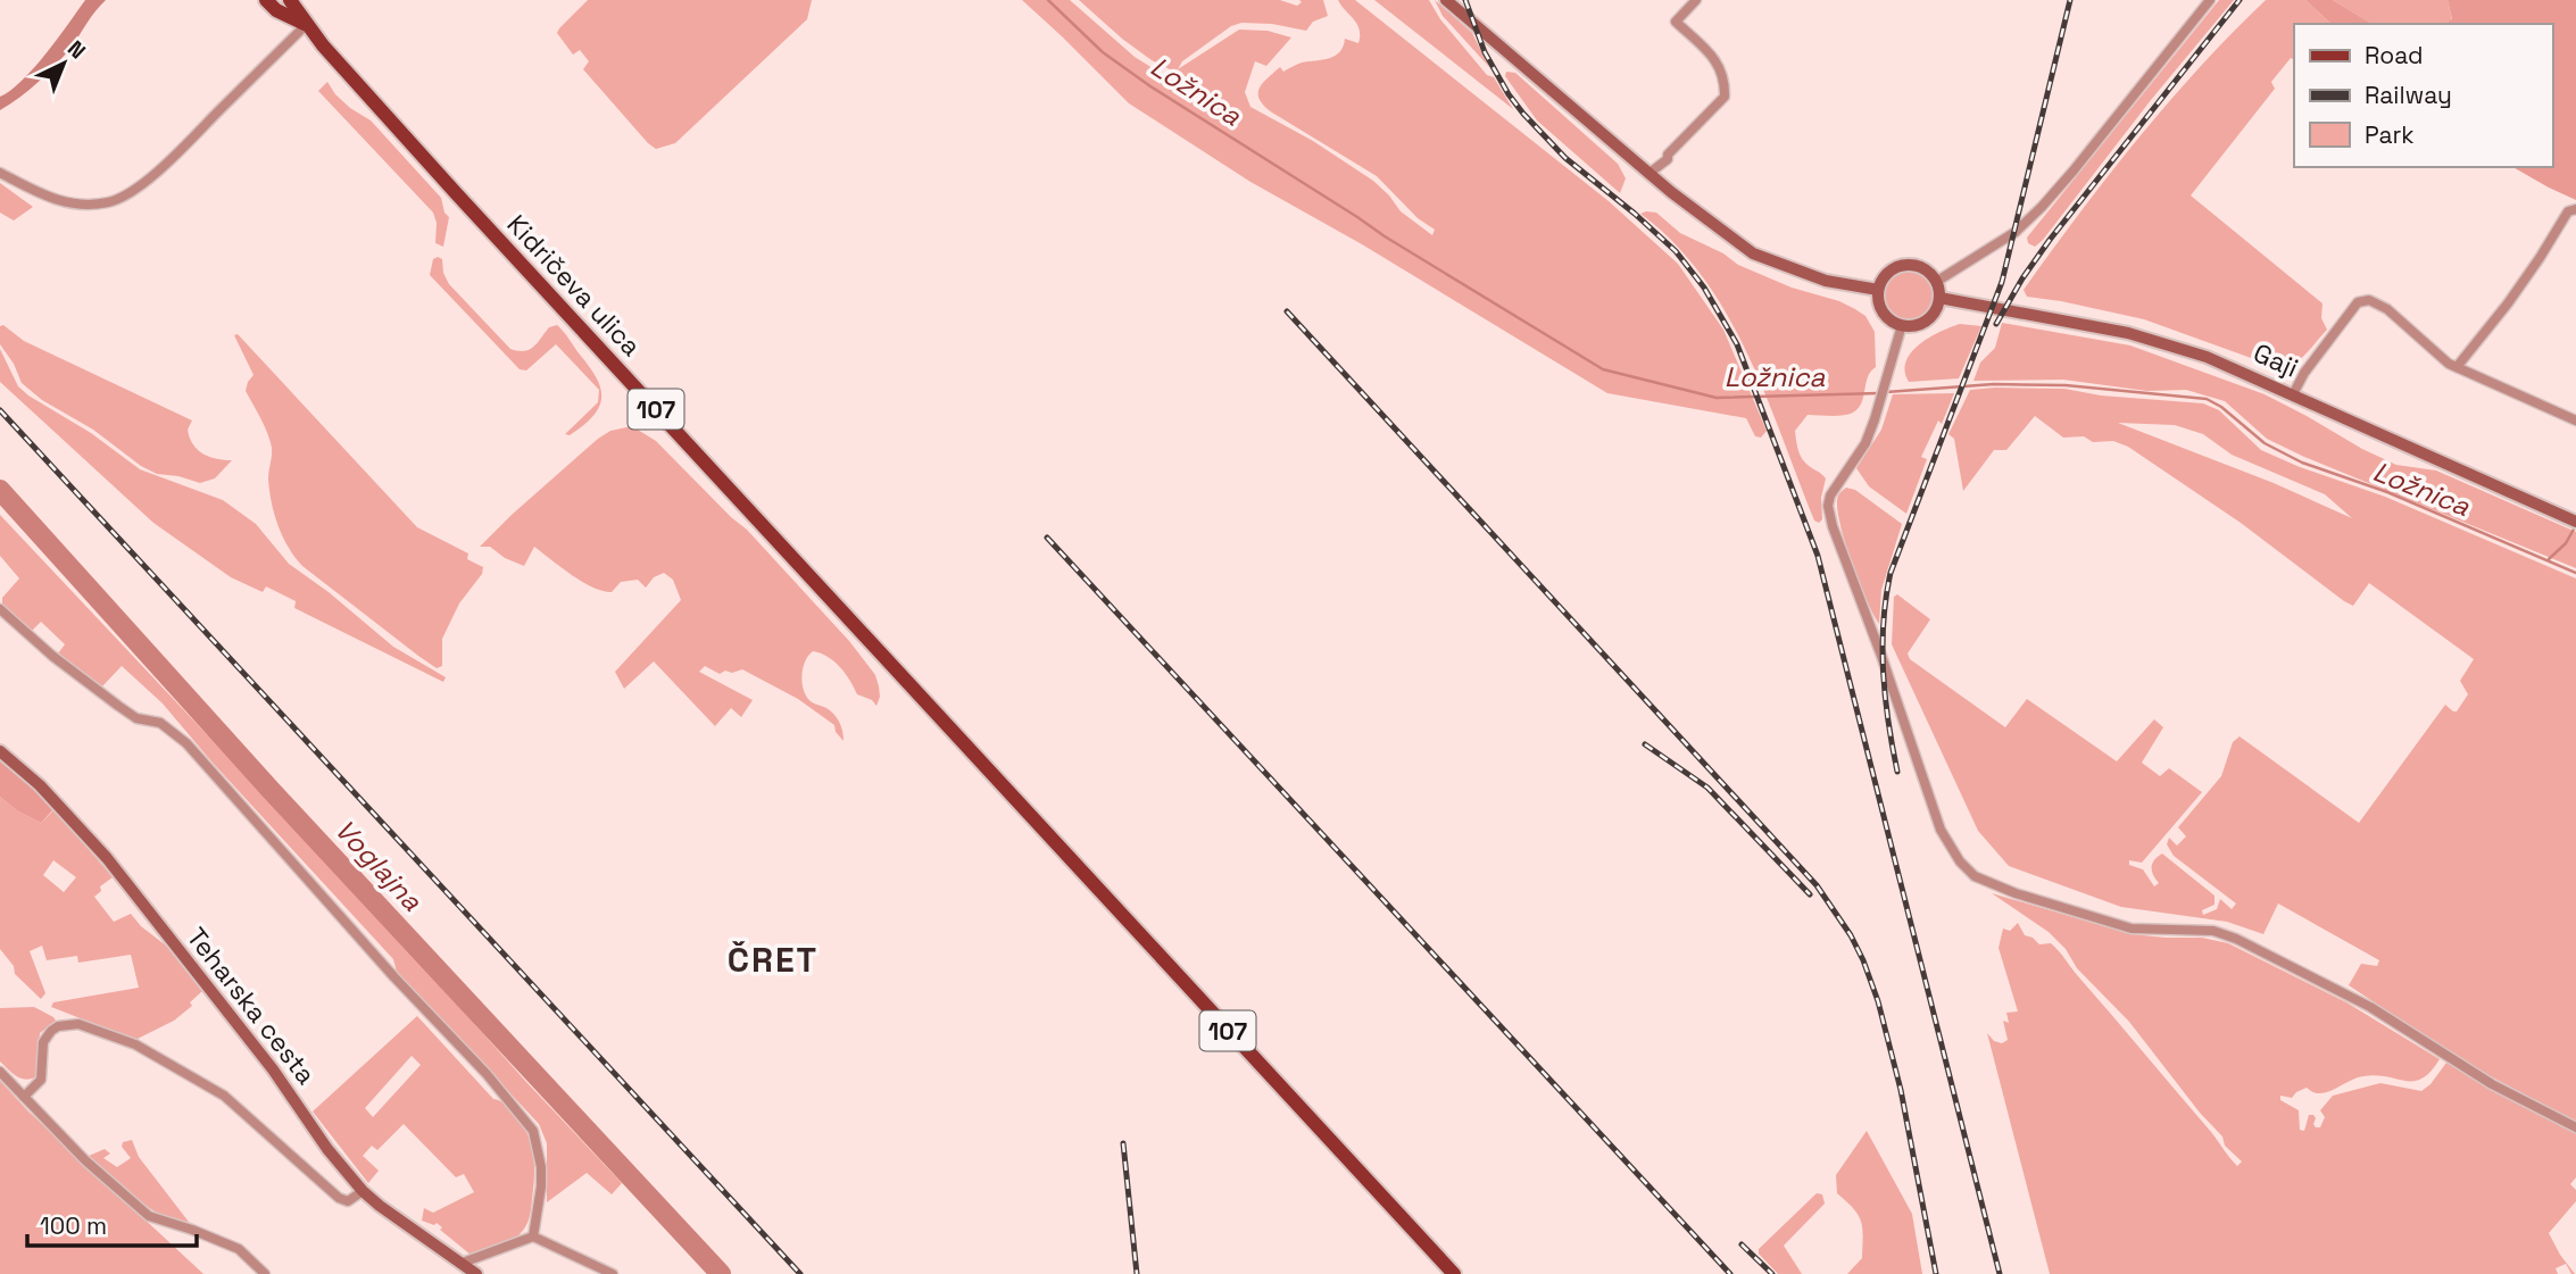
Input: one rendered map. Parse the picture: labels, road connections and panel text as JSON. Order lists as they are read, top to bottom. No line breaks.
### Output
{"streets":{"main road":["Kidričeva ulica","107"],"street":["Gaji","Teharska cesta"]},"districts":["ČRET"],"water":["Ložnica","Voglajna"],"legend":["Road","Railway","Park"],"scale_bar":"100 m","north":"top right"}
